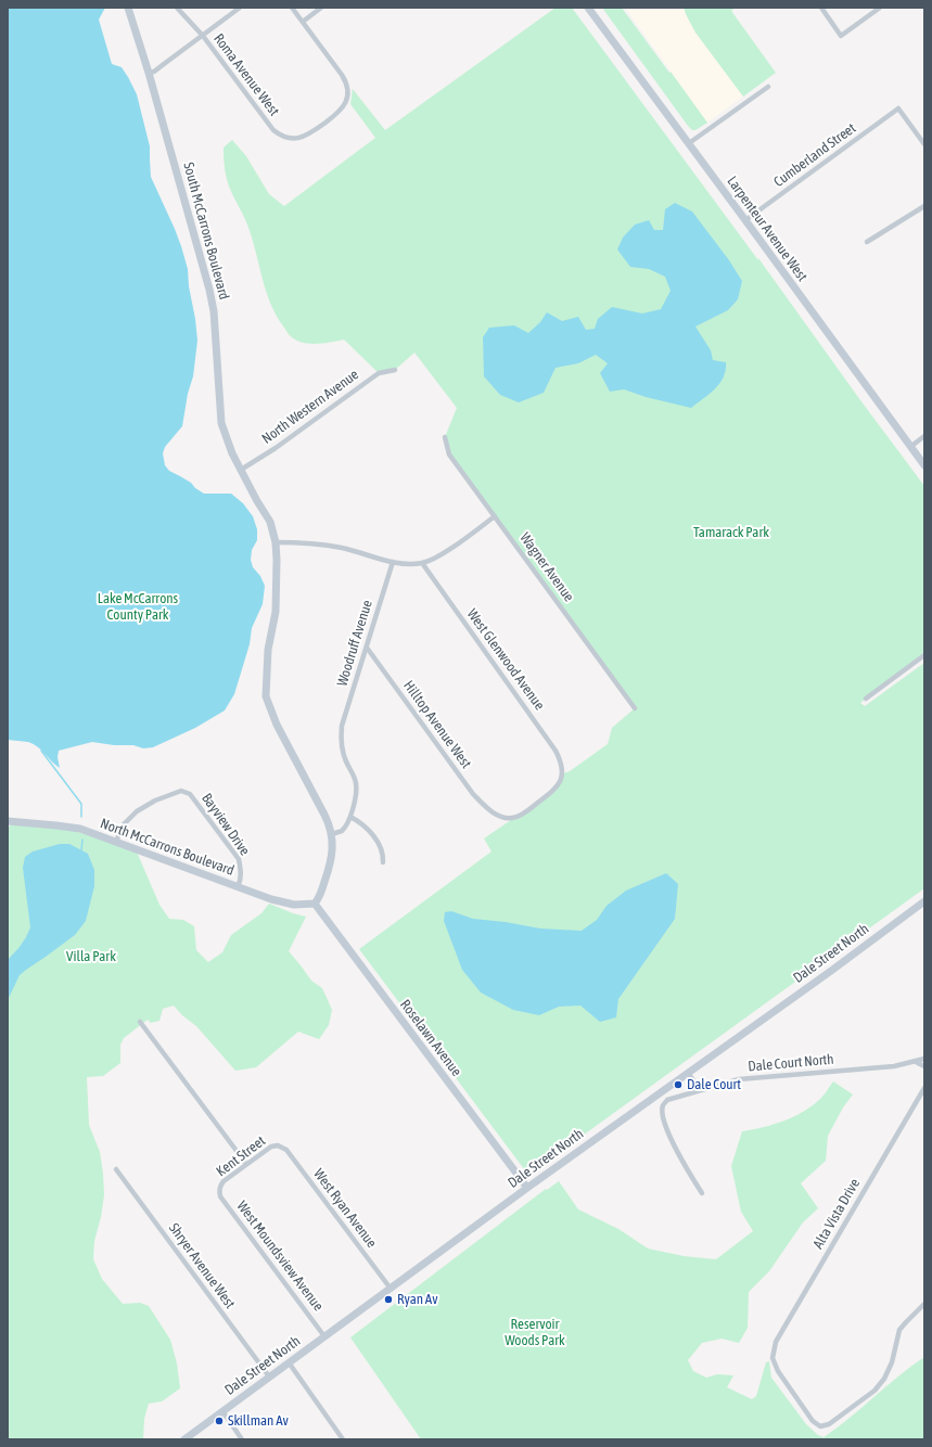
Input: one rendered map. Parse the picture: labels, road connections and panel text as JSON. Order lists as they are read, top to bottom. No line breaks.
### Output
{"streets":{"street":["Roma Avenue West","Cumberland Street","Larpenteur Avenue West","South McCarrons Boulevard","North Western Avenue","Wagner Avenue","Woodruff Avenue","West Glenwood Avenue","Hilltop Avenue West","Bayview Drive","North McCarrons Boulevard","Dale Street North","Roselawn Avenue","Dale Court North","Kent Street","West Ryan Avenue","Alta Vista Drive","West Moundsview Avenue","Shryer Avenue West"]},"crossings":[["Cumberland Street","Larpenteur Avenue West"],["South McCarrons Boulevard","North Western Avenue"],["South McCarrons Boulevard","Woodruff Avenue"],["South McCarrons Boulevard","North McCarrons Boulevard"],["South McCarrons Boulevard","Roselawn Avenue"],["Woodruff Avenue","Hilltop Avenue West"],["West Glenwood Avenue","Hilltop Avenue West"],["Bayview Drive","North McCarrons Boulevard"],["North McCarrons Boulevard","Roselawn Avenue"],["Dale Street North","Roselawn Avenue"],["Dale Street North","West Ryan Avenue"],["Dale Street North","West Moundsview Avenue"],["Dale Street North","Shryer Avenue West"],["Kent Street","West Ryan Avenue"],["Kent Street","West Moundsview Avenue"]],"parks":["Tamarack Park","Lake McCarrons County Park","Villa Park","Reservoir Woods Park"],"places":["Dale Court","Ryan Av","Skillman Av"]}
